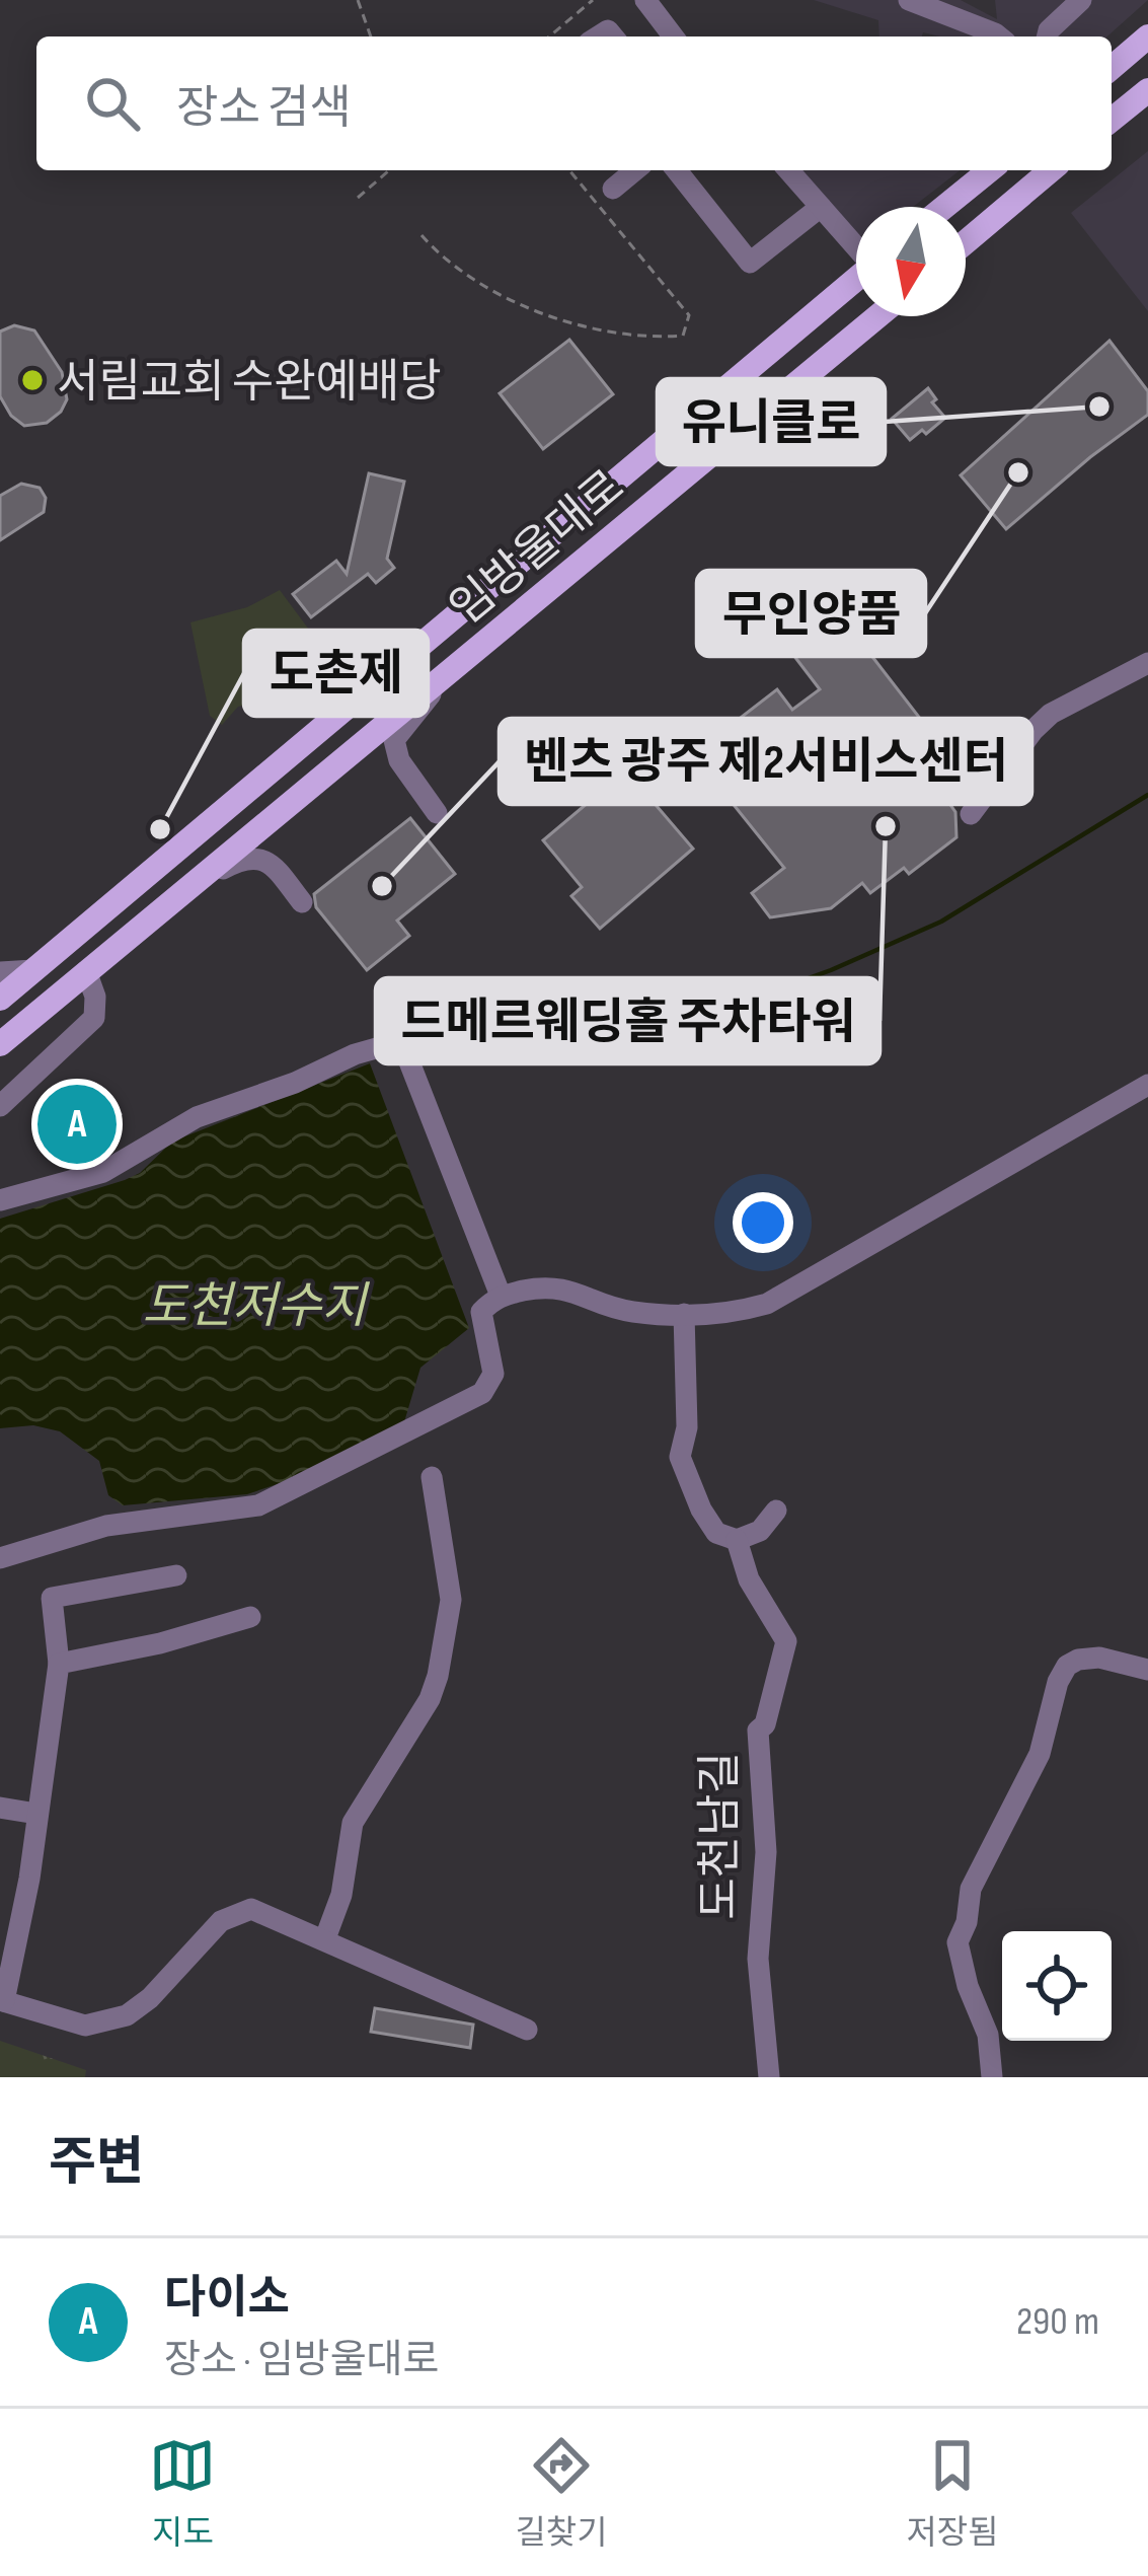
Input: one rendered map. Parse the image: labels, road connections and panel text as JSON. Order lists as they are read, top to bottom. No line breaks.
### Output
{"streets":{"main road":["임방울대로"],"street":["도천남길"]},"water":["도천저수지"],"places":["서림교회 수완예배당","유니클로","무인양품","드메르웨딩홀 주차타워","도촌제","벤츠 광주 제2서비스센터"],"north":"bottom","page":{"search":"장소 검색","pins":"A","heading":"주변","list":[{"mark":"A","name":"다이소","note":"장소 · 임방울대로","value":"290 m"}],"nav":["지도","길찾기","저장됨"]}}
